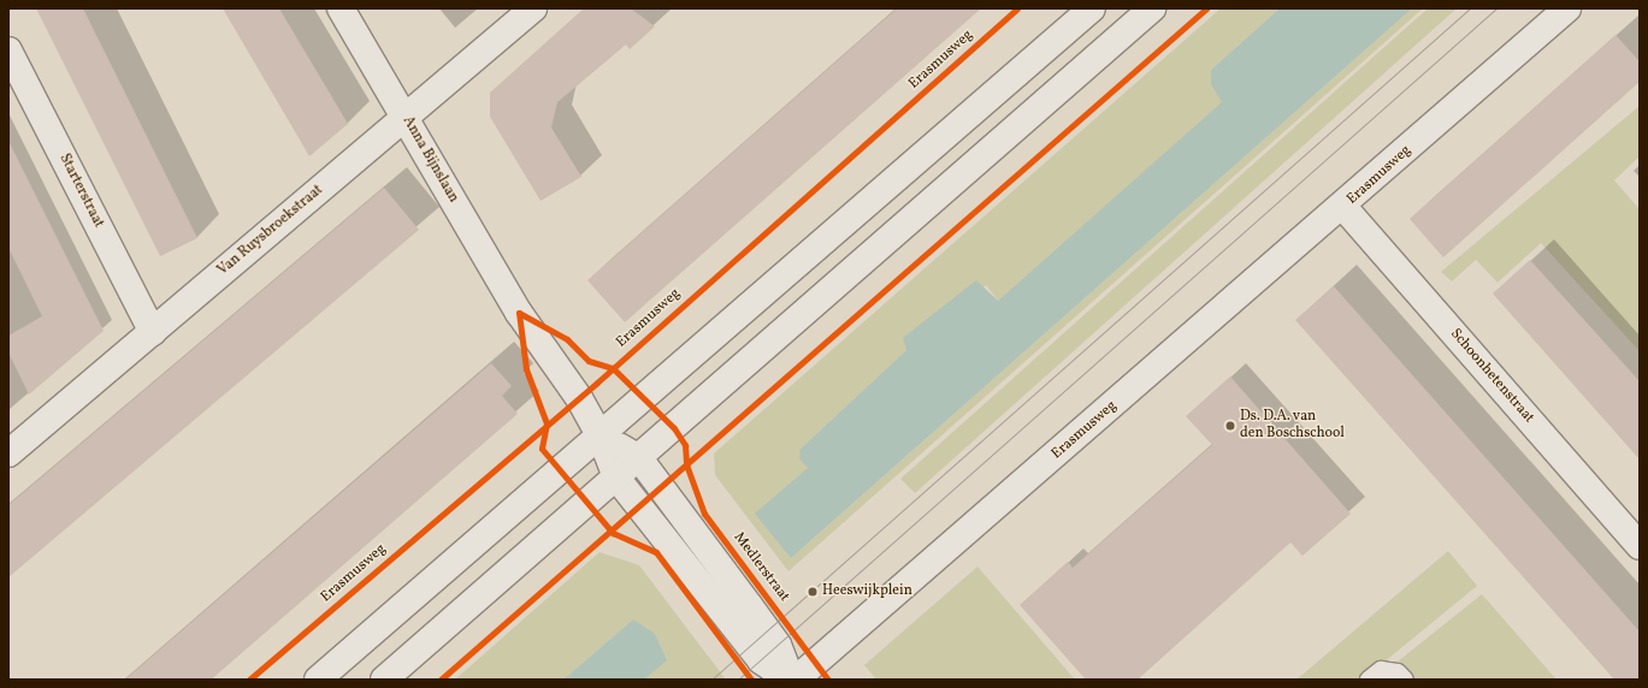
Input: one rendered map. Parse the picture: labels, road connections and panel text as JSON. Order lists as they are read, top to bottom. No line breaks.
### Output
{"streets":{"street":["Erasmusweg","Anna Bijnslaan","Starterstraat","Van Ruysbroekstraat","Schoonhetenstraat"],"cycle path":["Medlerstraat"]},"crossings":[["Erasmusweg","Schoonhetenstraat"],["Anna Bijnslaan","Van Ruysbroekstraat"],["Starterstraat","Van Ruysbroekstraat"]],"places":["Ds. D.A. van den Boschschool","Heeswijkplein"]}
